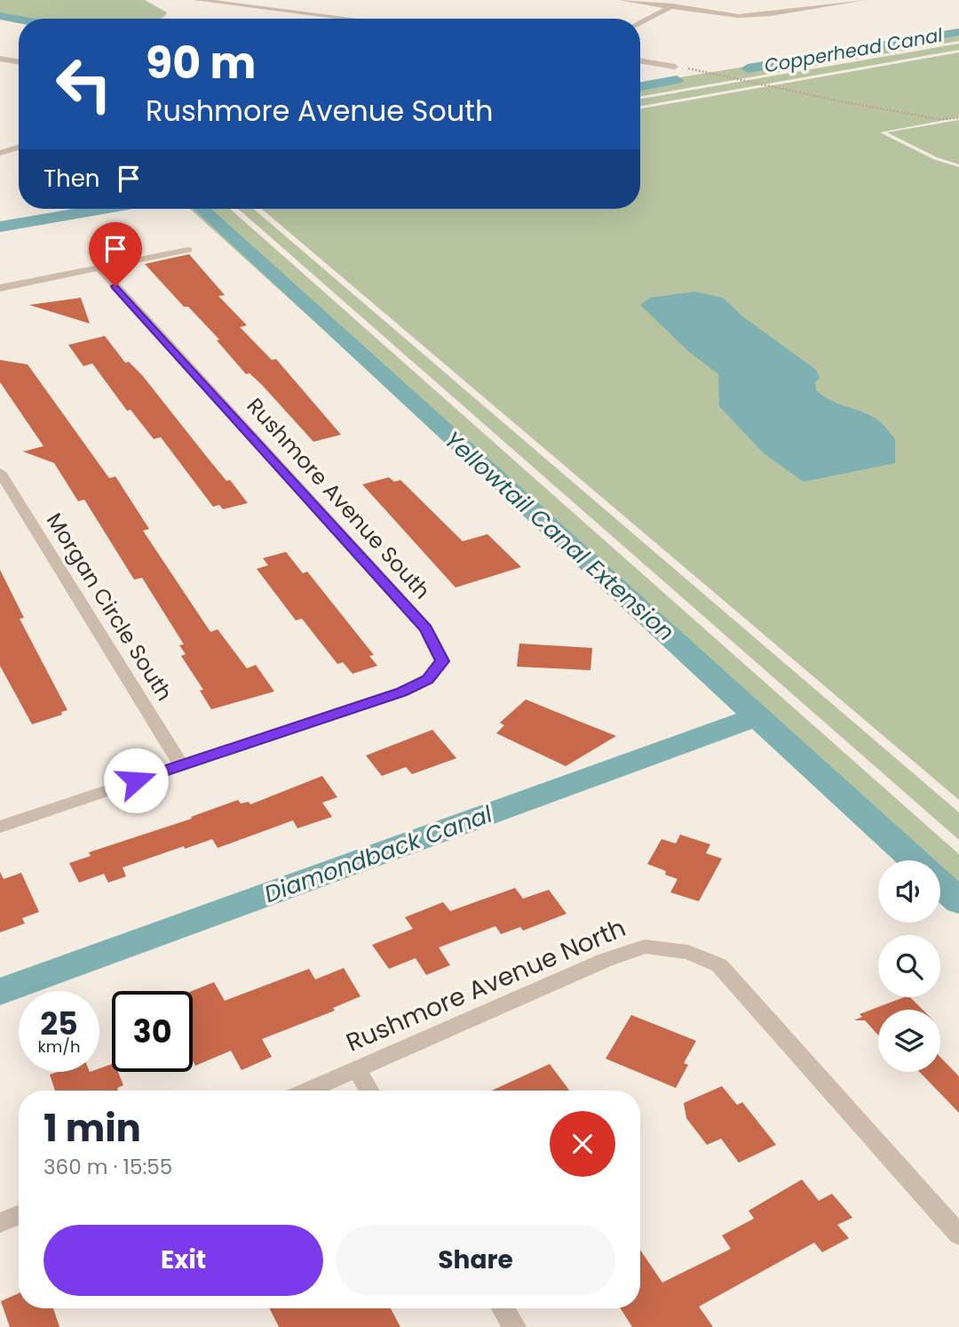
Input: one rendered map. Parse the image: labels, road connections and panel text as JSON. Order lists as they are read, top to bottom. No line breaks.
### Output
{"streets":{"street":["Rushmore Avenue South","Morgan Circle South","Rushmore Avenue North"]},"crossings":[["Rushmore Avenue South","Morgan Circle South"]],"water":["Copperhead Canal","Yellowtail Canal Extension","Diamondback Canal"],"page":{"turn":["90 m","Rushmore Avenue South"],"then":"Then","speed":"25 km/h","limit":"30","heading":["1 min","360 m · 15:55"],"buttons":["Exit","Share"]}}
